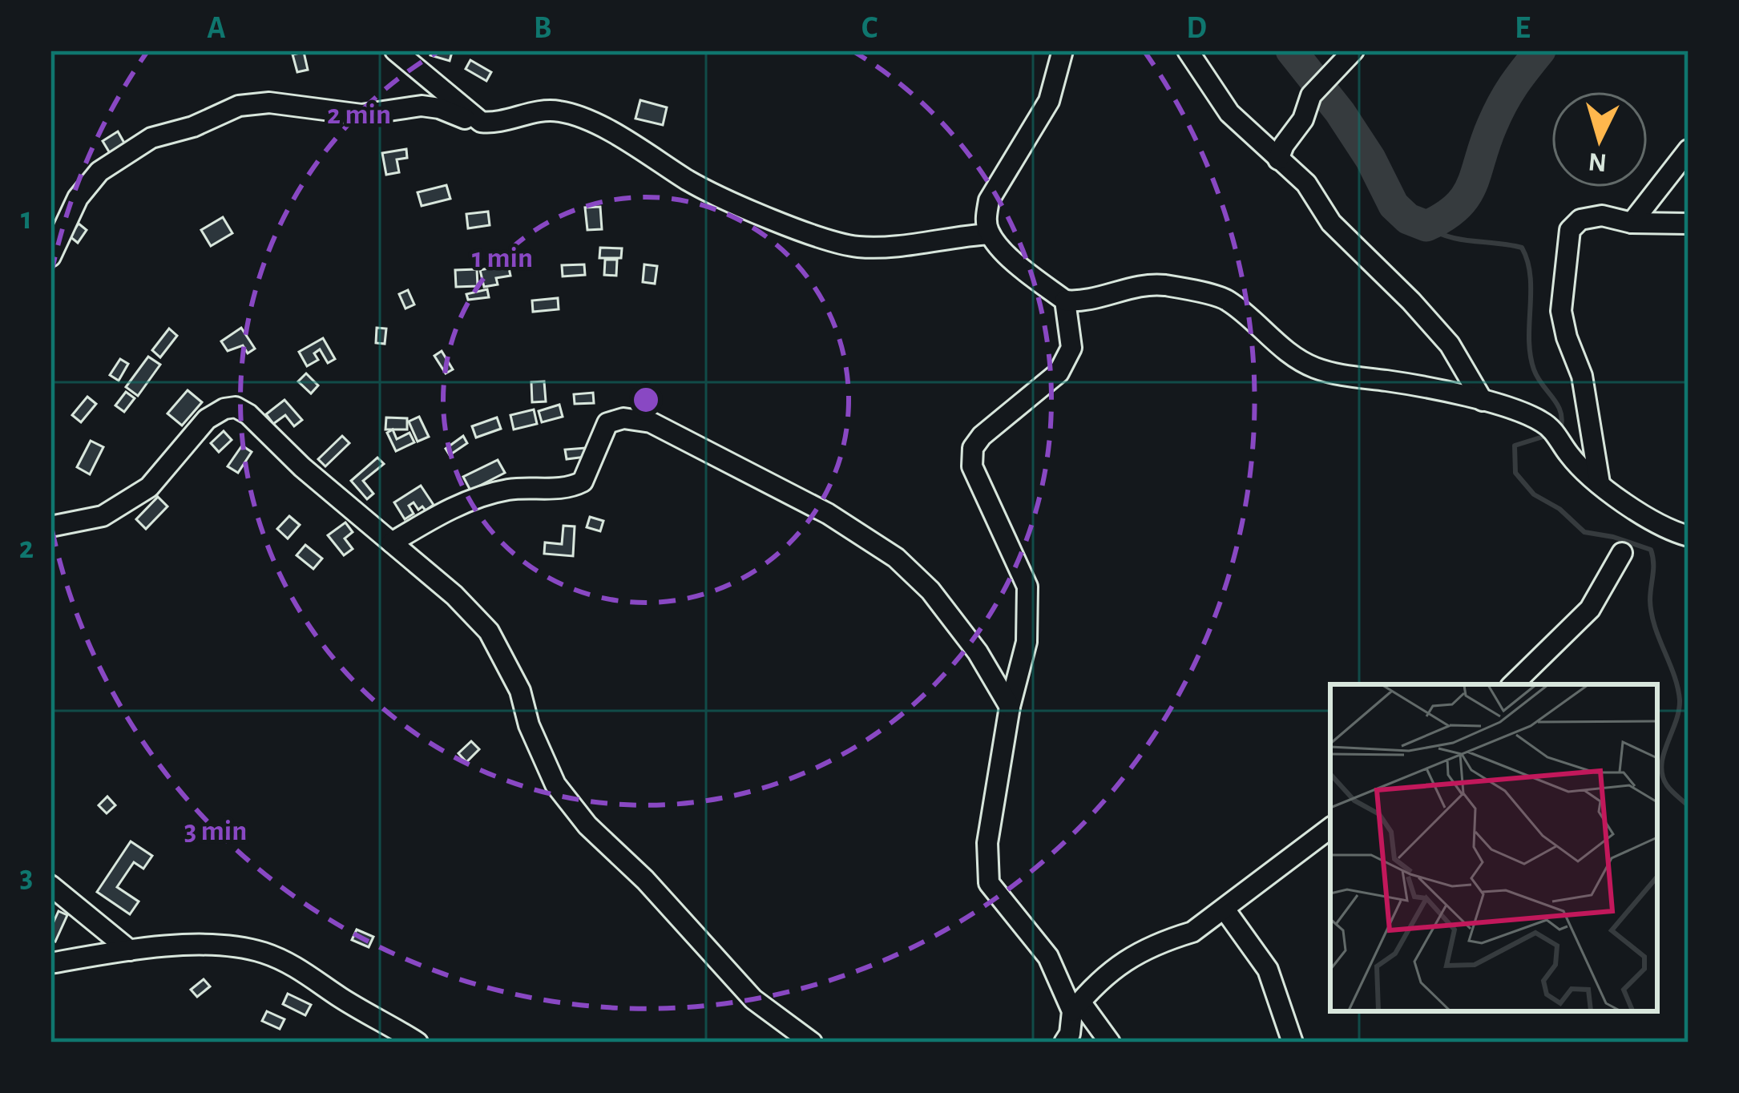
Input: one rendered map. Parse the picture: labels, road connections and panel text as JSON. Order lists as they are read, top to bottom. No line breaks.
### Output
{"north":"bottom","grid":{"columns":["A","B","C","D","E"],"rows":["1","2","3"]},"rings":["2 min","1 min","3 min"]}
